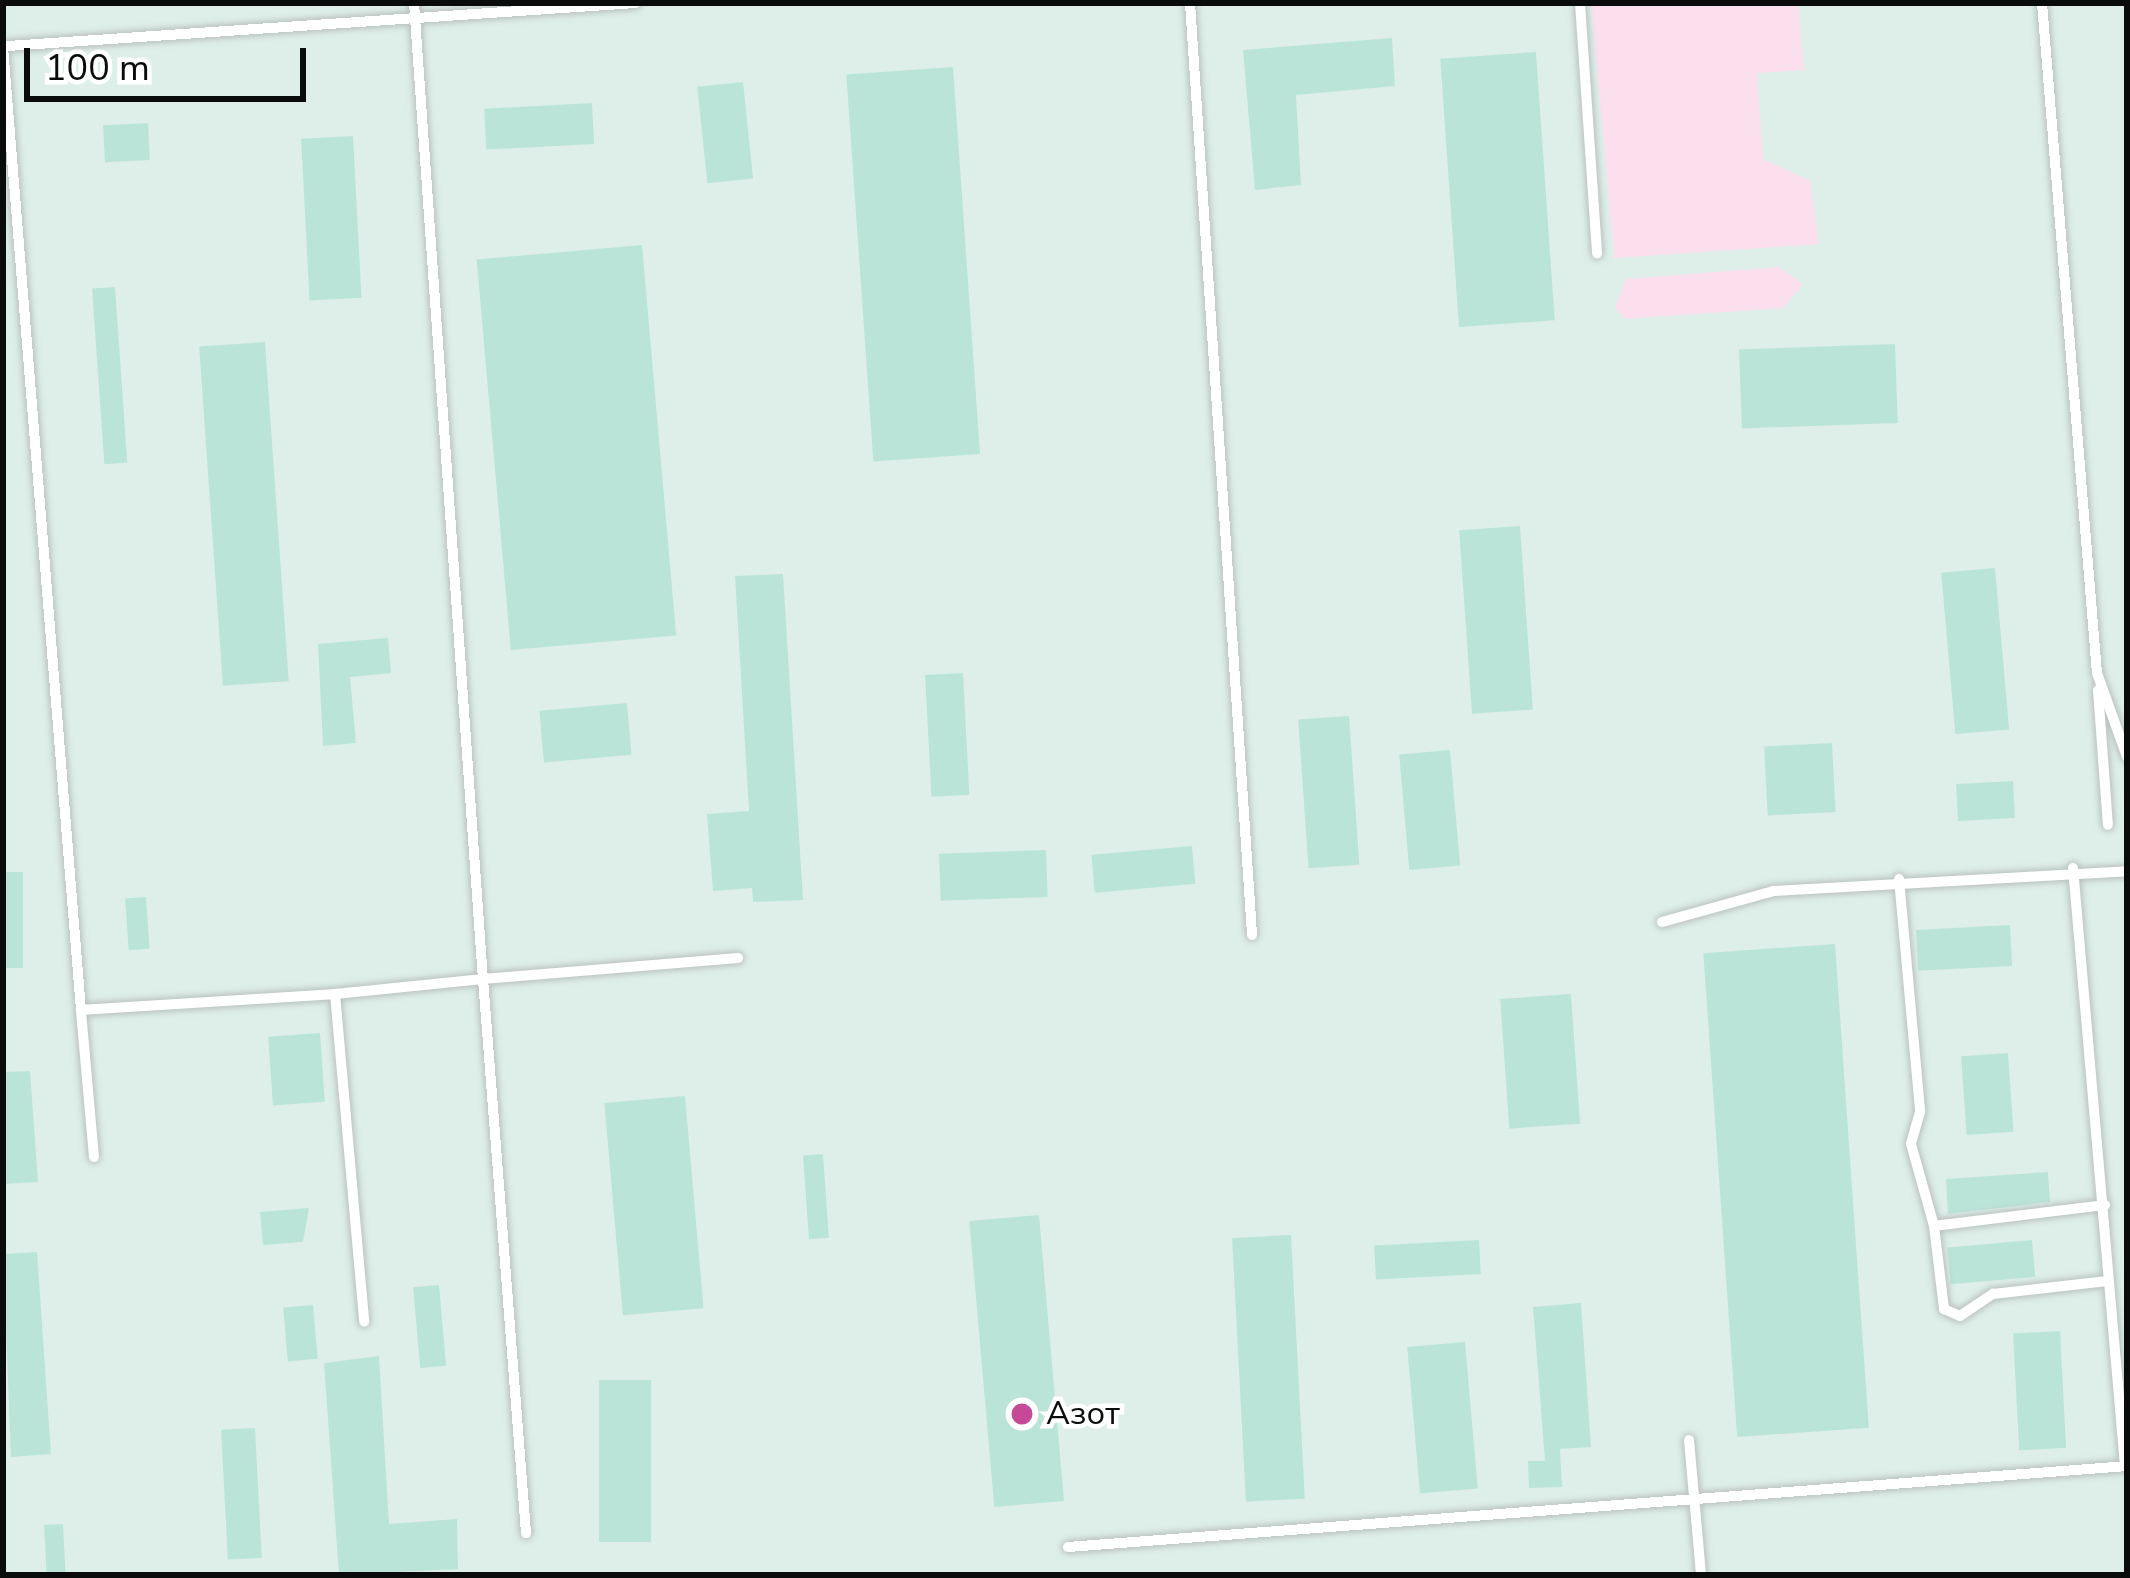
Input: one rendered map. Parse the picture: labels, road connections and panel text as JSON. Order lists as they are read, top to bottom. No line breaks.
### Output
{"places":["Азот"],"scale_bar":"100 m"}
